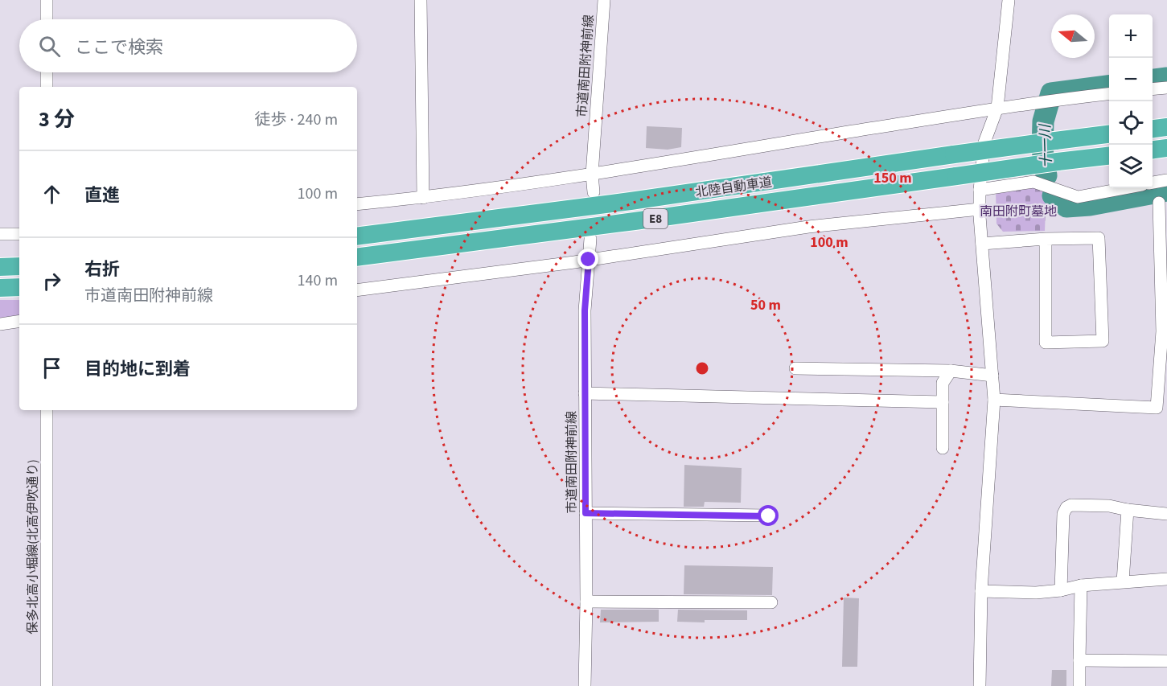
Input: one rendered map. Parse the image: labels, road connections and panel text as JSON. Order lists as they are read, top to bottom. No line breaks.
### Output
{"streets":{"highway":["北陸自動車道","E8"],"street":["市道南田附神前線","保多北高小堀線(北高伊吹通り)"]},"water":["十一川"],"parks":["南田附町墓地"],"north":"left","page":{"map_buttons":["+","−"],"search":"ここで検索","heading":["3 分","徒歩 · 240 m"],"list":[["直進","100 m"],["右折","市道南田附神前線","140 m"],"目的地に到着"]},"rings":["150 m","100 m","50 m"]}
